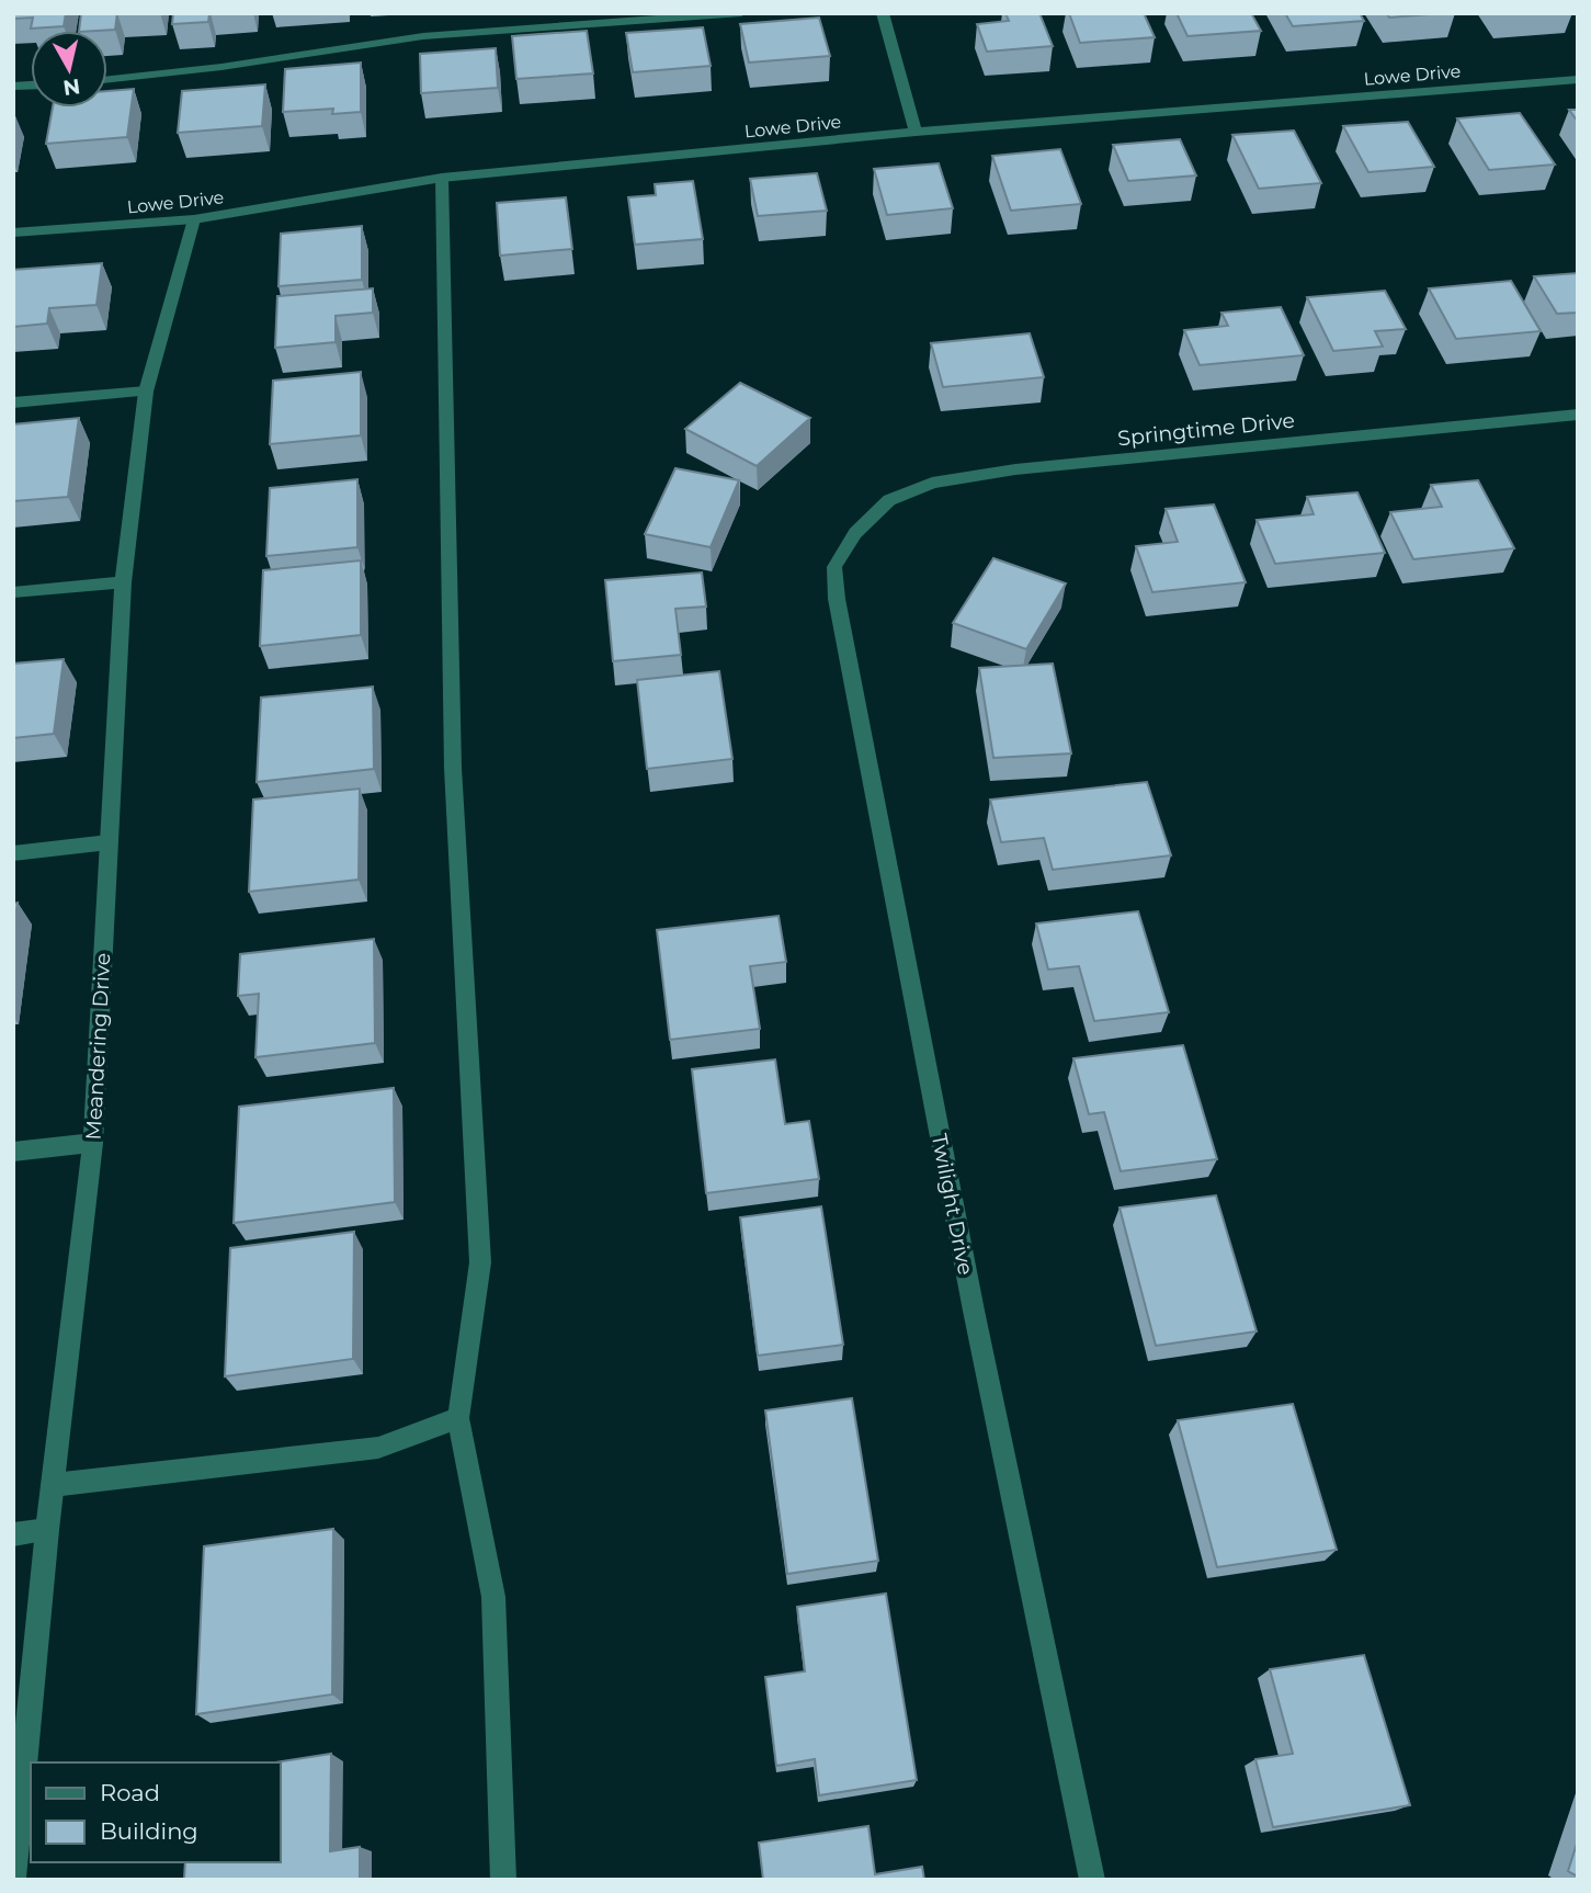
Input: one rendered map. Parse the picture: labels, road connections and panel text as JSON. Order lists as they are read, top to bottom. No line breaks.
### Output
{"streets":{"street":["Lowe Drive","Springtime Drive","Meandering Drive","Twilight Drive"]},"crossings":[["Lowe Drive","Meandering Drive"],["Springtime Drive","Twilight Drive"]],"legend":["Road","Building"],"north":"bottom"}
